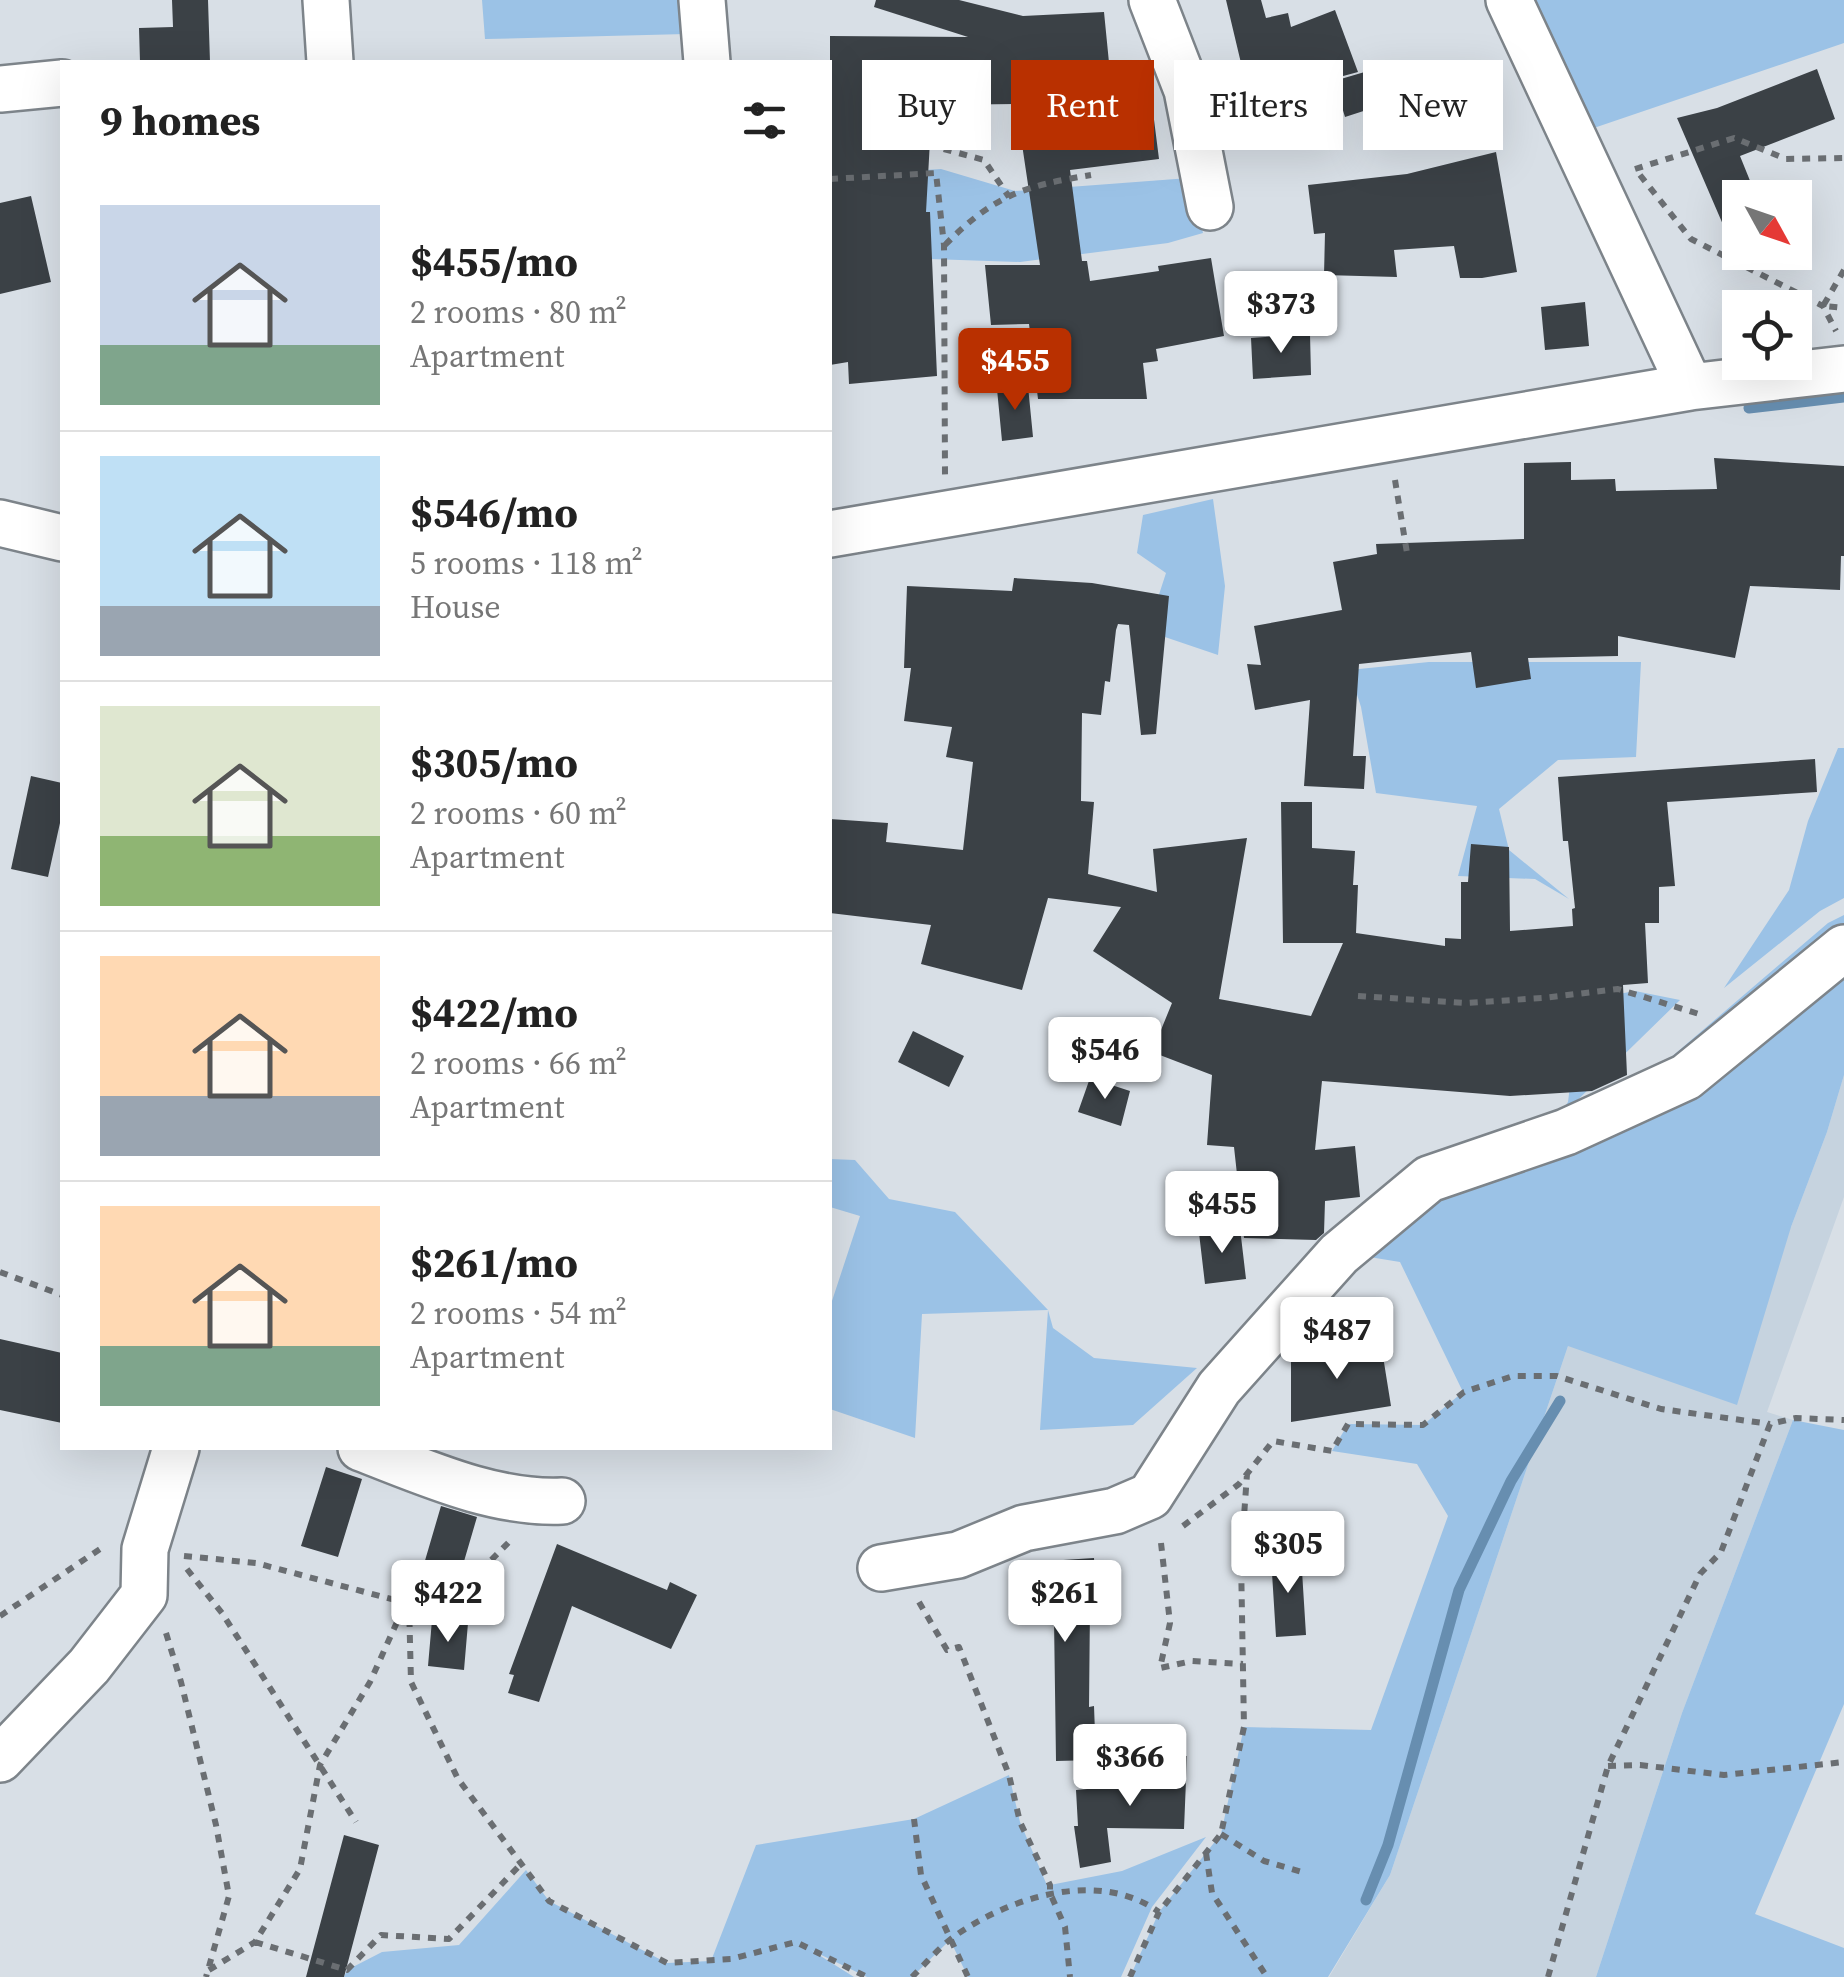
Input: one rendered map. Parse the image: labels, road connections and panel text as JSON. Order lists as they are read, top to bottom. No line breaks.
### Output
{"north":"bottom right","page":{"chip":["Buy","Rent","Filters","New"],"heading":"9 homes","list":[{"name":"$455/mo","note":"2 rooms · 80 m² · Apartment"},{"name":"$546/mo","note":"5 rooms · 118 m² · House"},{"name":"$305/mo","note":"2 rooms · 60 m² · Apartment"},{"name":"$422/mo","note":"2 rooms · 66 m² · Apartment"},{"name":"$261/mo","note":"2 rooms · 54 m² · Apartment"}],"price":["$373","$455","$546","$455","$487","$305","$422","$261","$366"]}}
